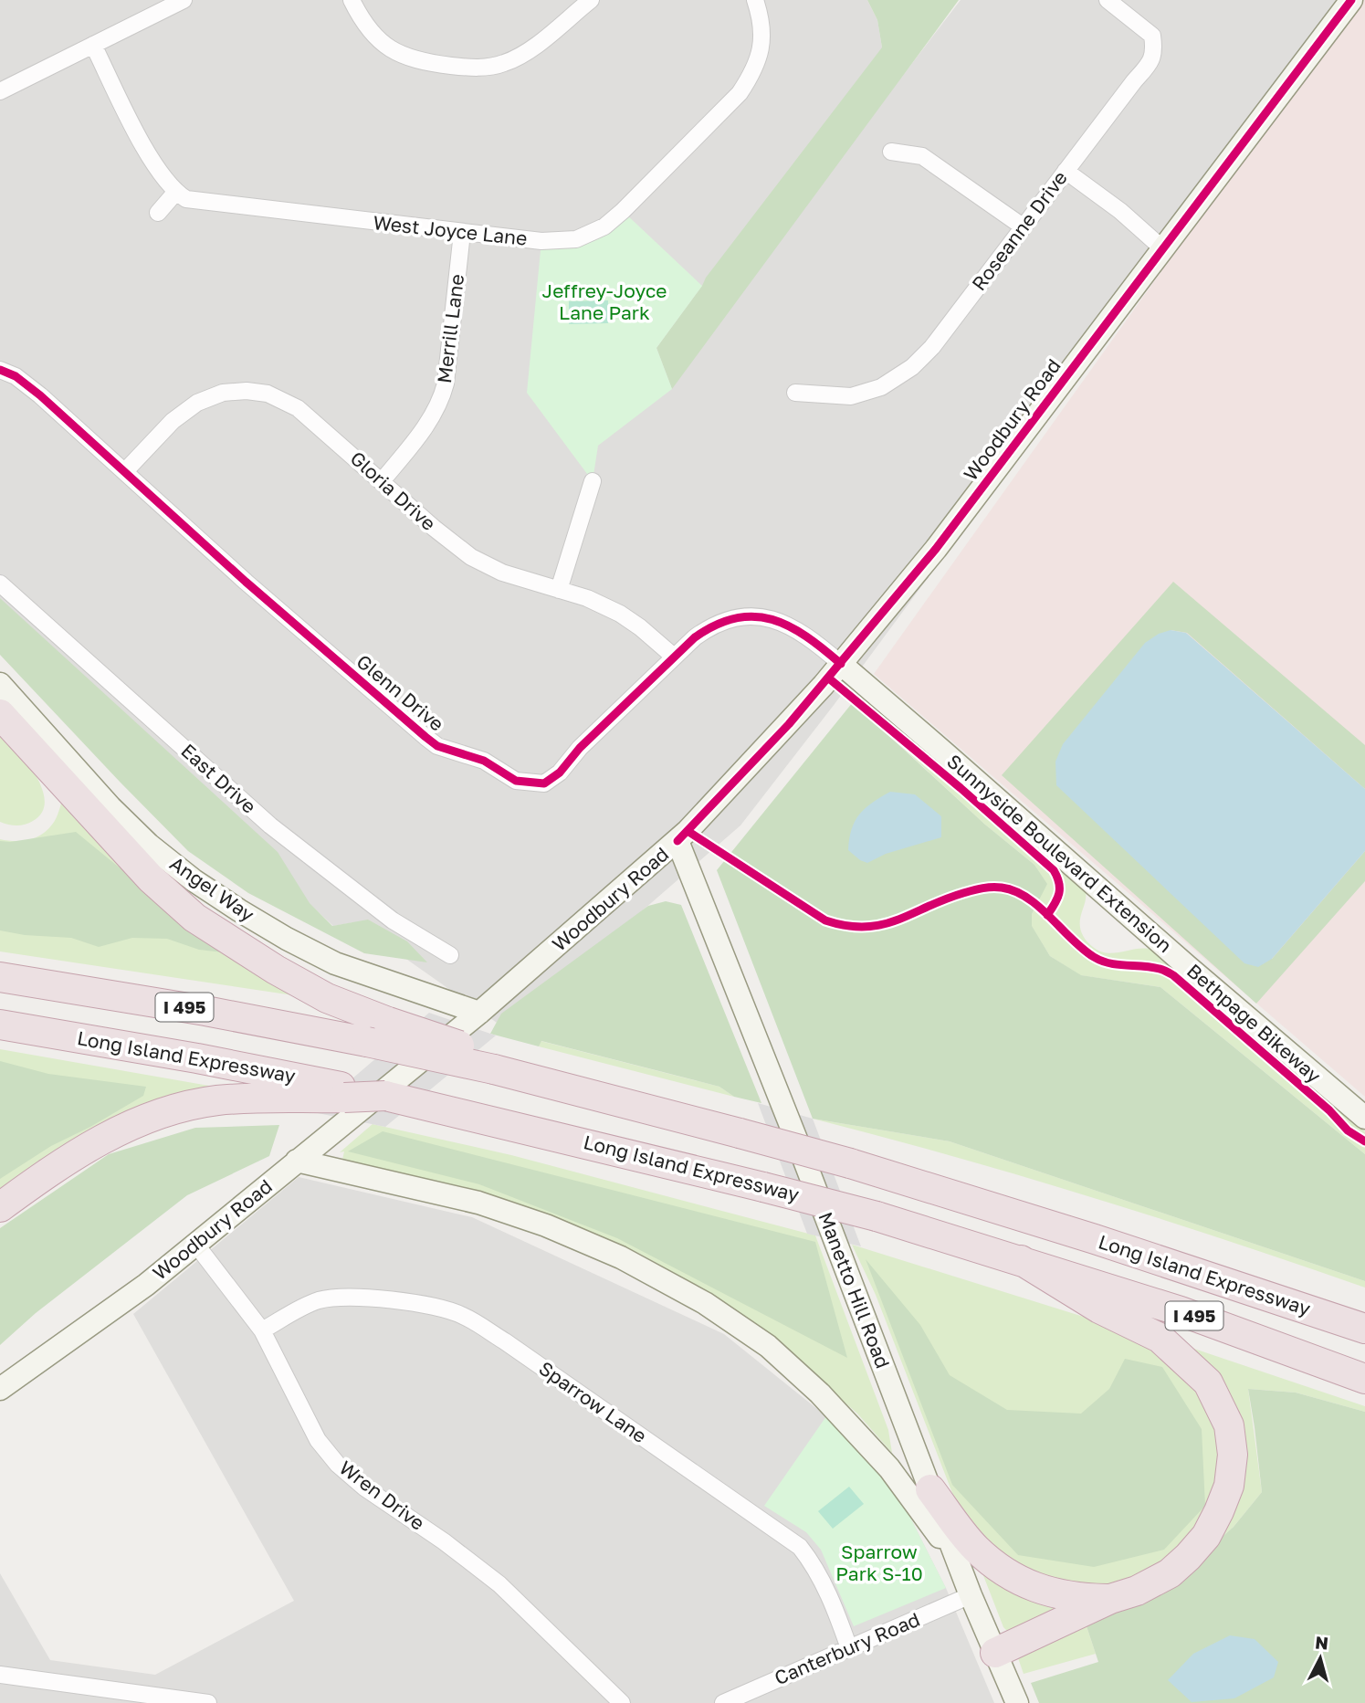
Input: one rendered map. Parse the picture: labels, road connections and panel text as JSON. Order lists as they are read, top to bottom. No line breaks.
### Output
{"streets":{"highway":["I 495","Long Island Expressway"],"main road":["Woodbury Road","Sunnyside Boulevard Extension","Angel Way","Manetto Hill Road"],"street":["West Joyce Lane","Roseanne Drive","Merrill Lane","Gloria Drive","Glenn Drive","East Drive","Sparrow Lane","Wren Drive","Canterbury Road"],"cycle path":["Bethpage Bikeway"]},"crossings":[["West Joyce Lane","Merrill Lane"],["Merrill Lane","Gloria Drive"],["Woodbury Road","Glenn Drive"],["Woodbury Road","Sunnyside Boulevard Extension"],["Woodbury Road","Angel Way"],["Woodbury Road","Manetto Hill Road"],["Woodbury Road","Wren Drive"],["Gloria Drive","Glenn Drive"],["Glenn Drive","Sunnyside Boulevard Extension"],["Manetto Hill Road","Canterbury Road"],["Sparrow Lane","Wren Drive"],["Sparrow Lane","Canterbury Road"]],"parks":["Jeffrey-Joyce Lane Park","Sparrow Park S-10"],"north":"top"}
